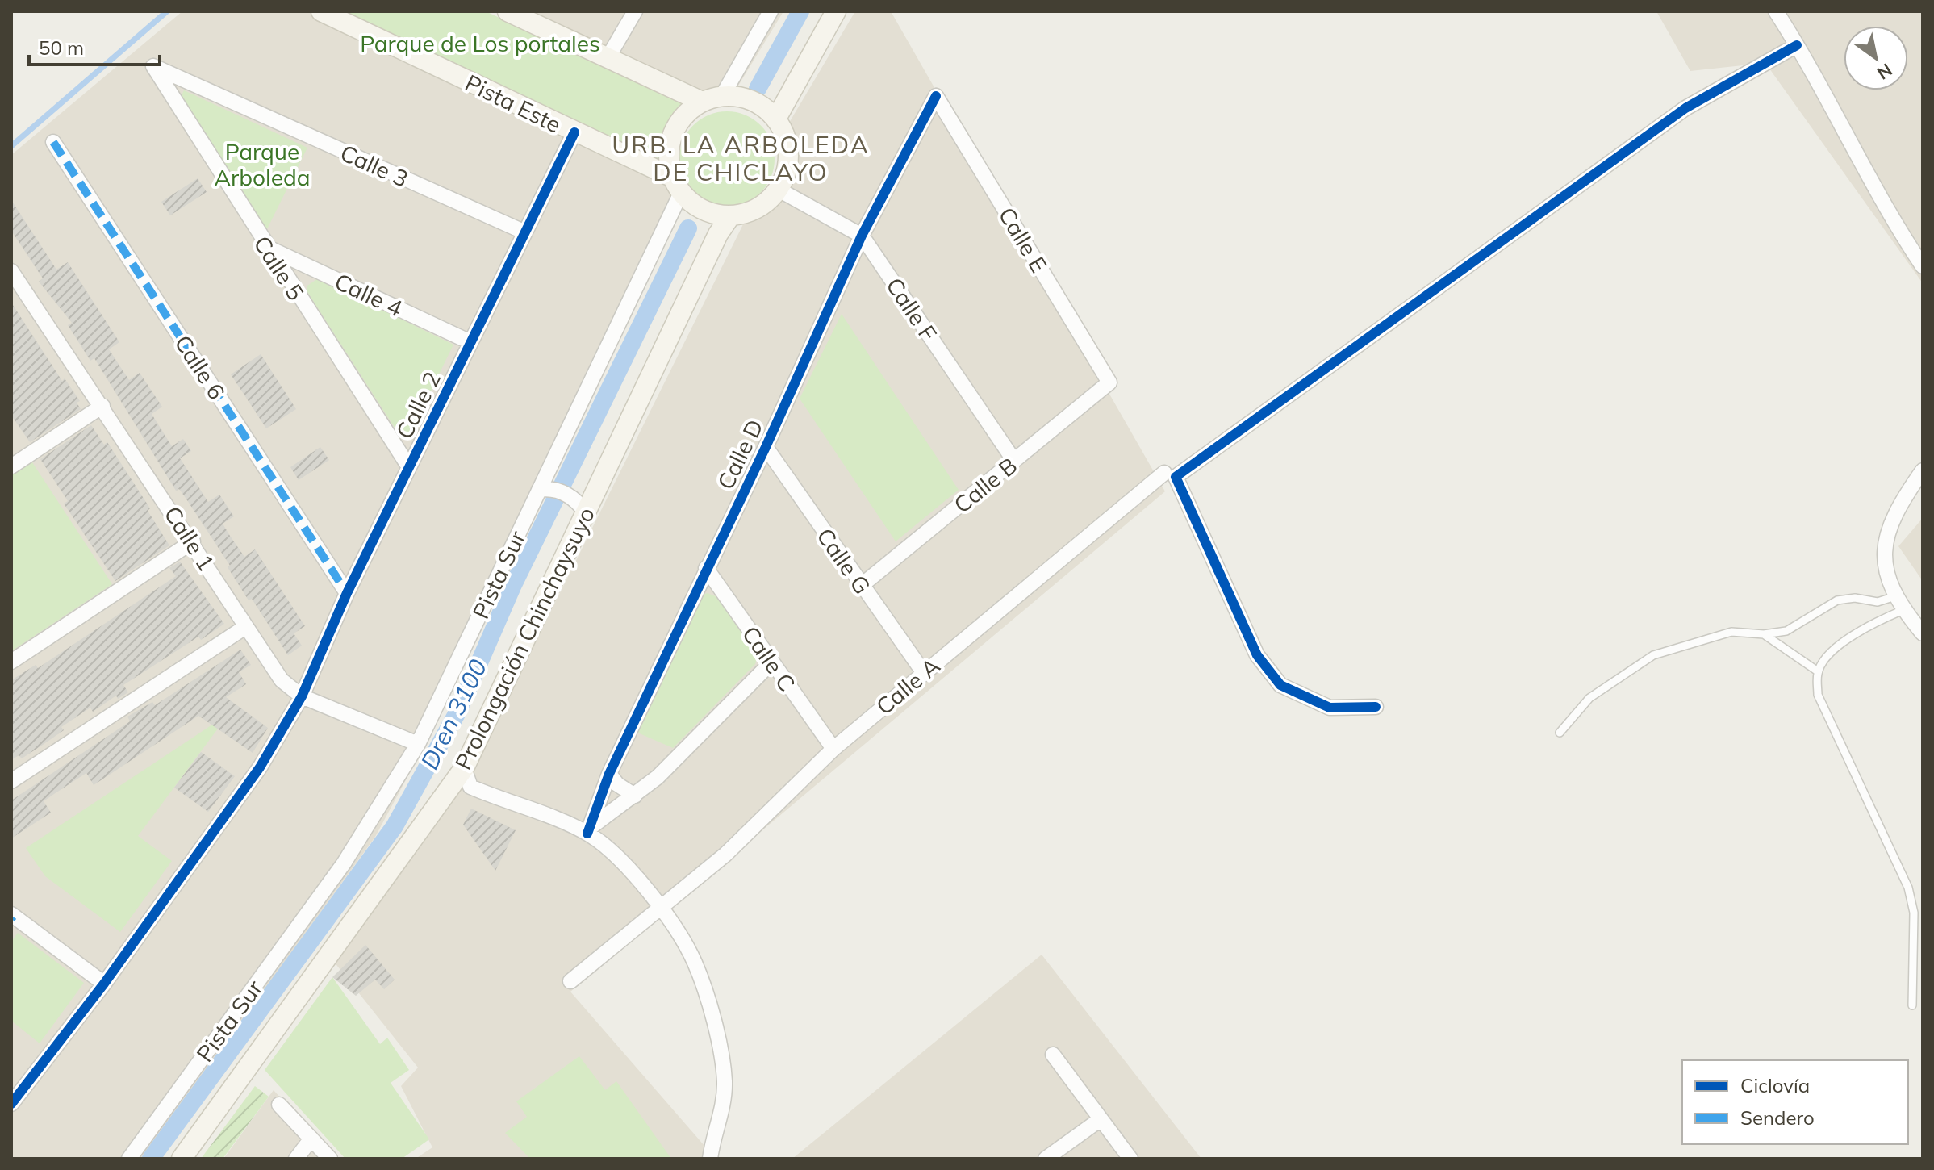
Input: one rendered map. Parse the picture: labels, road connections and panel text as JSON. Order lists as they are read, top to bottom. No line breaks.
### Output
{"streets":{"street":["Pista Este","Calle 3","Calle E","Calle 5","Calle 4","Calle F","Calle 6","Calle 2","Calle D","Calle B","Calle 1","Calle G","Pista Sur","Prolongación Chinchaysuyo","Calle C","Calle A"]},"crossings":[["Pista Este","Calle F"],["Pista Este","Calle 2"],["Pista Este","Pista Sur"],["Pista Este","Prolongación Chinchaysuyo"],["Calle 3","Calle 5"],["Calle 3","Calle 2"],["Calle E","Calle D"],["Calle E","Calle B"],["Calle 5","Calle 4"],["Calle 5","Calle 2"],["Calle 4","Calle 2"],["Calle F","Calle D"],["Calle F","Calle B"],["Calle F","Pista Sur"],["Calle F","Prolongación Chinchaysuyo"],["Calle 6","Calle 2"],["Calle 2","Calle 1"],["Calle D","Calle G"],["Calle D","Calle C"],["Calle B","Calle G"],["Calle 1","Pista Sur"],["Calle G","Calle A"],["Pista Sur","Prolongación Chinchaysuyo"],["Calle C","Calle A"]],"districts":["URB. LA ARBOLEDA DE CHICLAYO"],"water":["Dren 3100"],"parks":["Parque de Los portales","Parque Arboleda"],"legend":["Ciclovía","Sendero"],"scale_bar":"50 m","north":"bottom right"}
